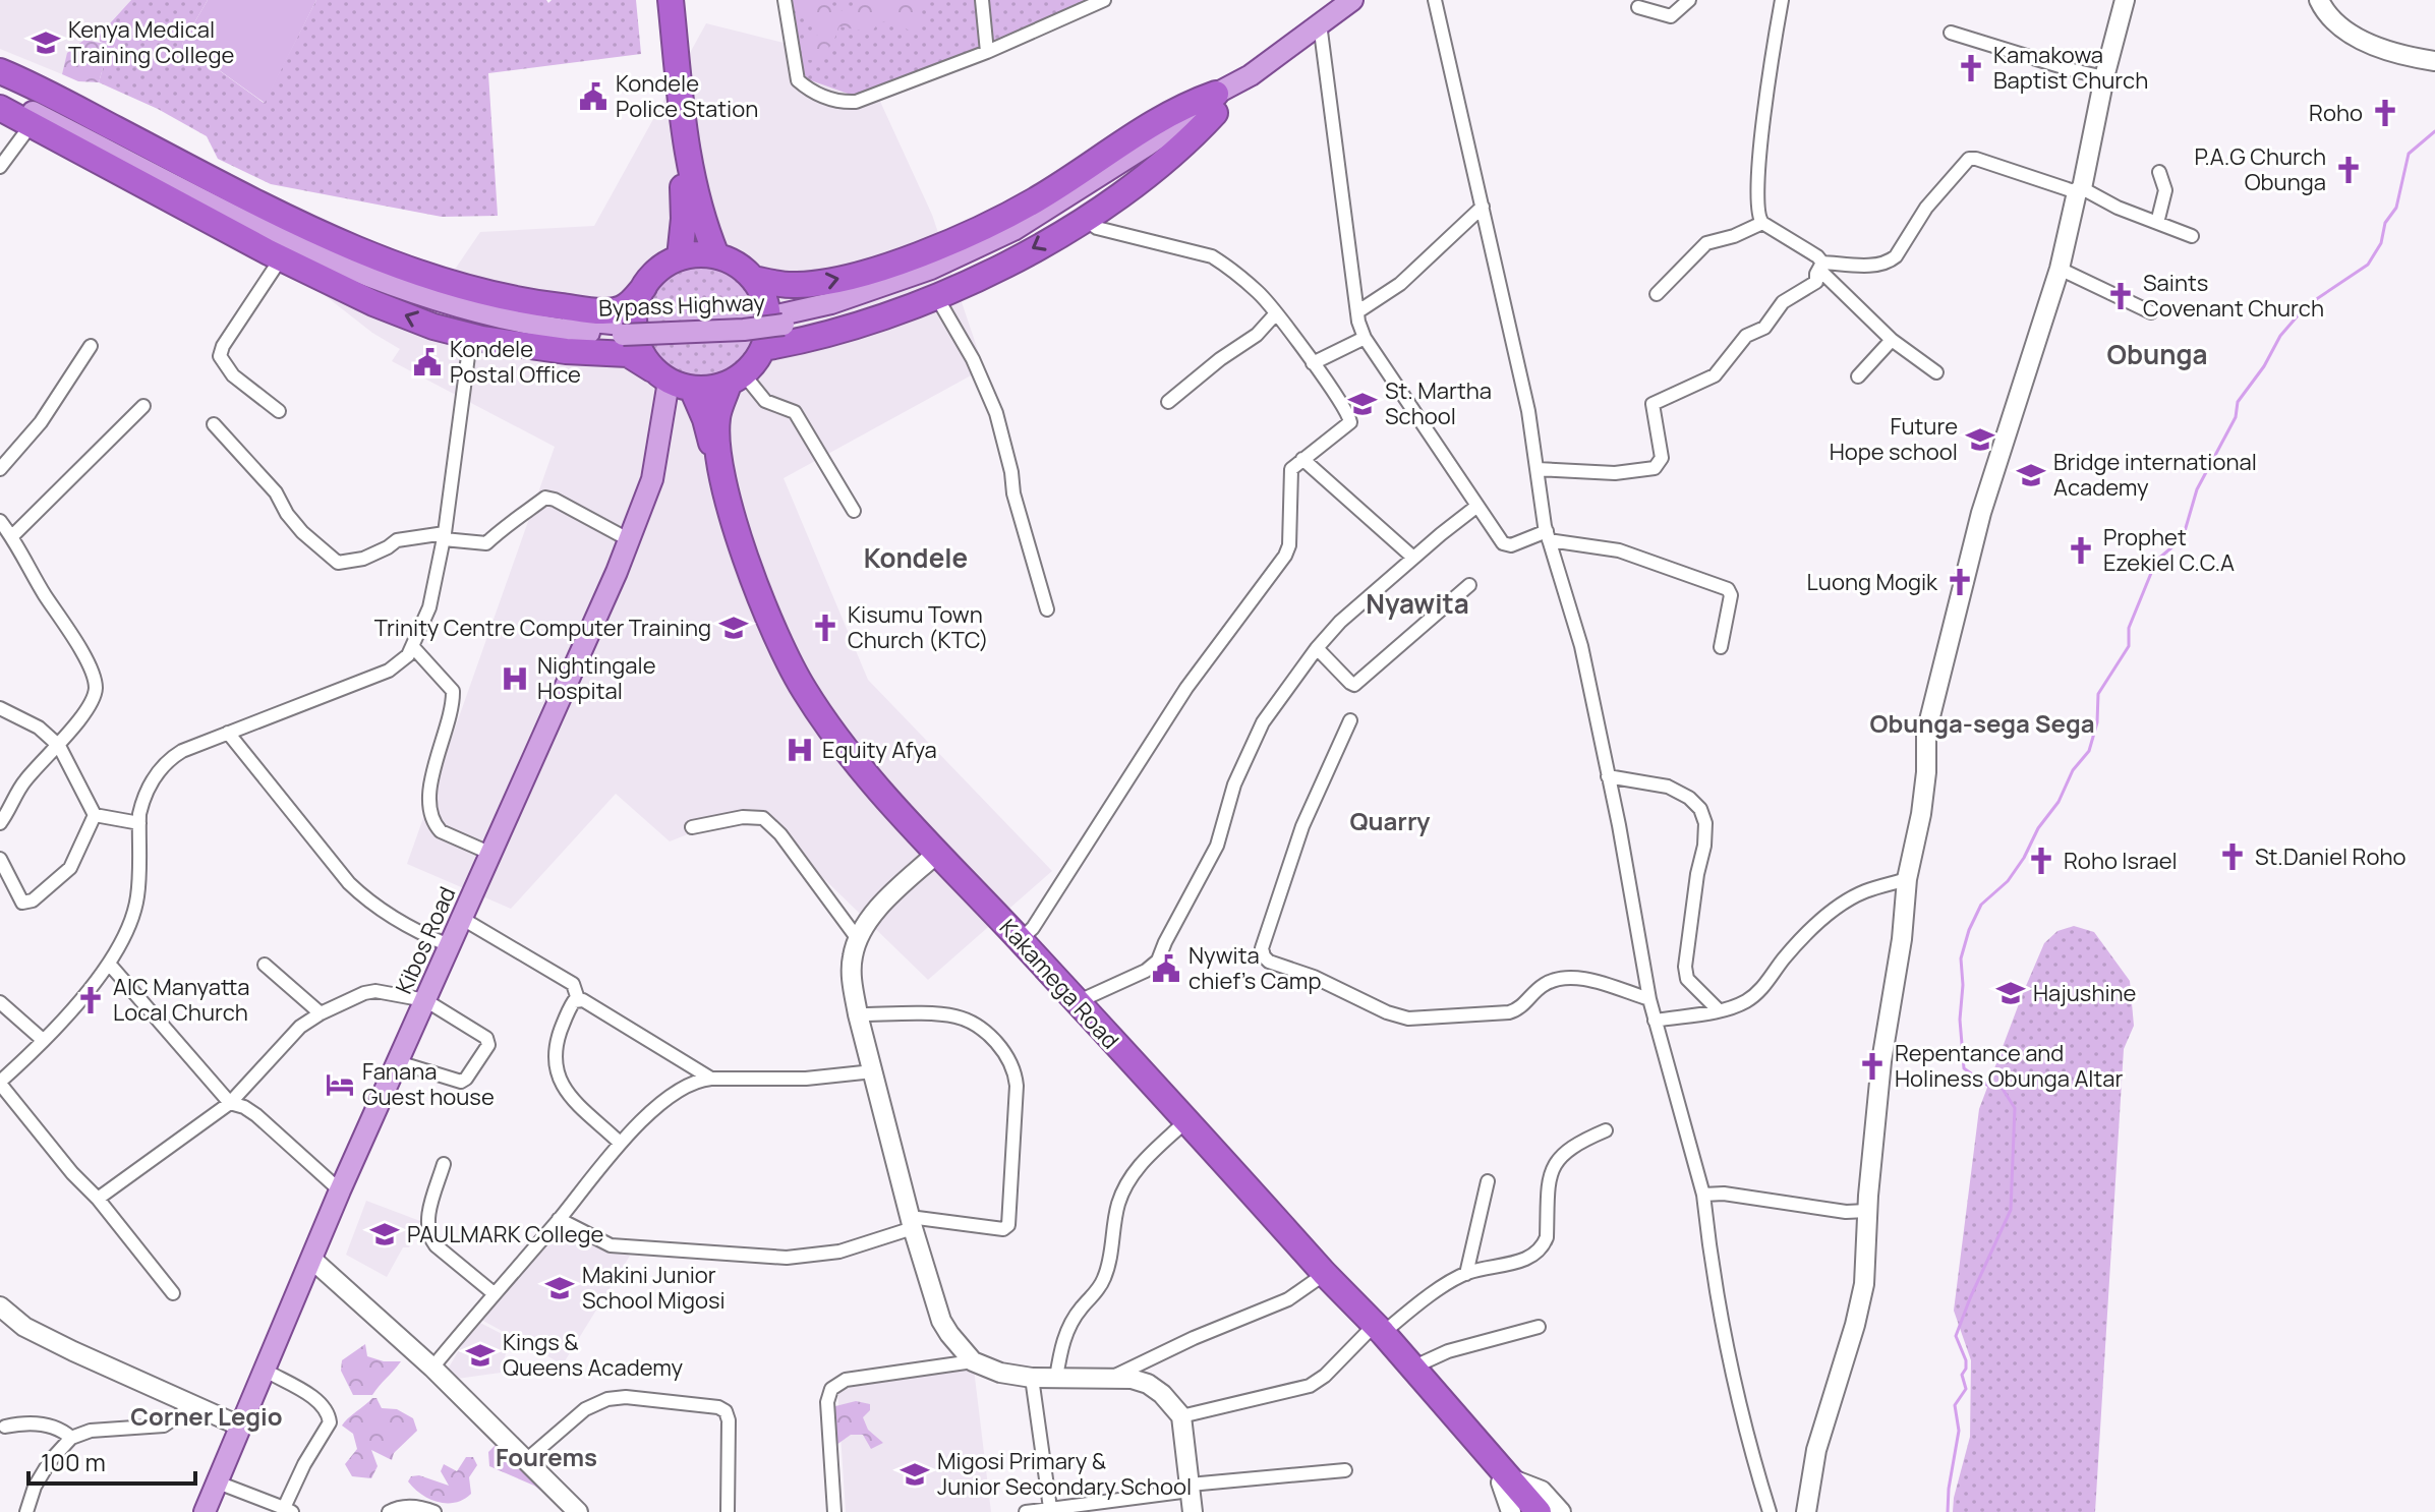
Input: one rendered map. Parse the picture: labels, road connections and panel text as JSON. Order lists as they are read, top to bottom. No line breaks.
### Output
{"streets":{"highway":["Kakamega Road"],"main road":["Bypass Highway","Kibos Road"]},"crossings":[["Kibos Road","Kakamega Road"]],"districts":["Obunga","Kondele","Nyawita","Obunga-sega Sega","Quarry","Corner Legio","Fourems"],"places":{"school or university":["Kenya Medical Training College","St. Martha School","Future Hope school","Bridge international Academy","Trinity Centre Computer Training","Hajushine","PAULMARK College","Makini Junior School Migosi","Kings & Queens Academy","Migosi Primary & Junior Secondary School"],"church":["Kamakowa Baptist Church","Roho","P.A.G Church Obunga","Saints Covenant Church","Prophet Ezekiel C.C.A","Luong Mogik","Kisumu Town Church (KTC)","St.Daniel Roho","Roho Israel","AIC Manyatta Local Church","Repentance and Holiness Obunga Altar"],"public building":["Kondele Police Station","Kondele Postal Office","Nywita chief's Camp"],"hospital":["Nightingale Hospital","Equity Afya"],"hotel":["Fanana Guest house"]},"scale_bar":"100 m"}
